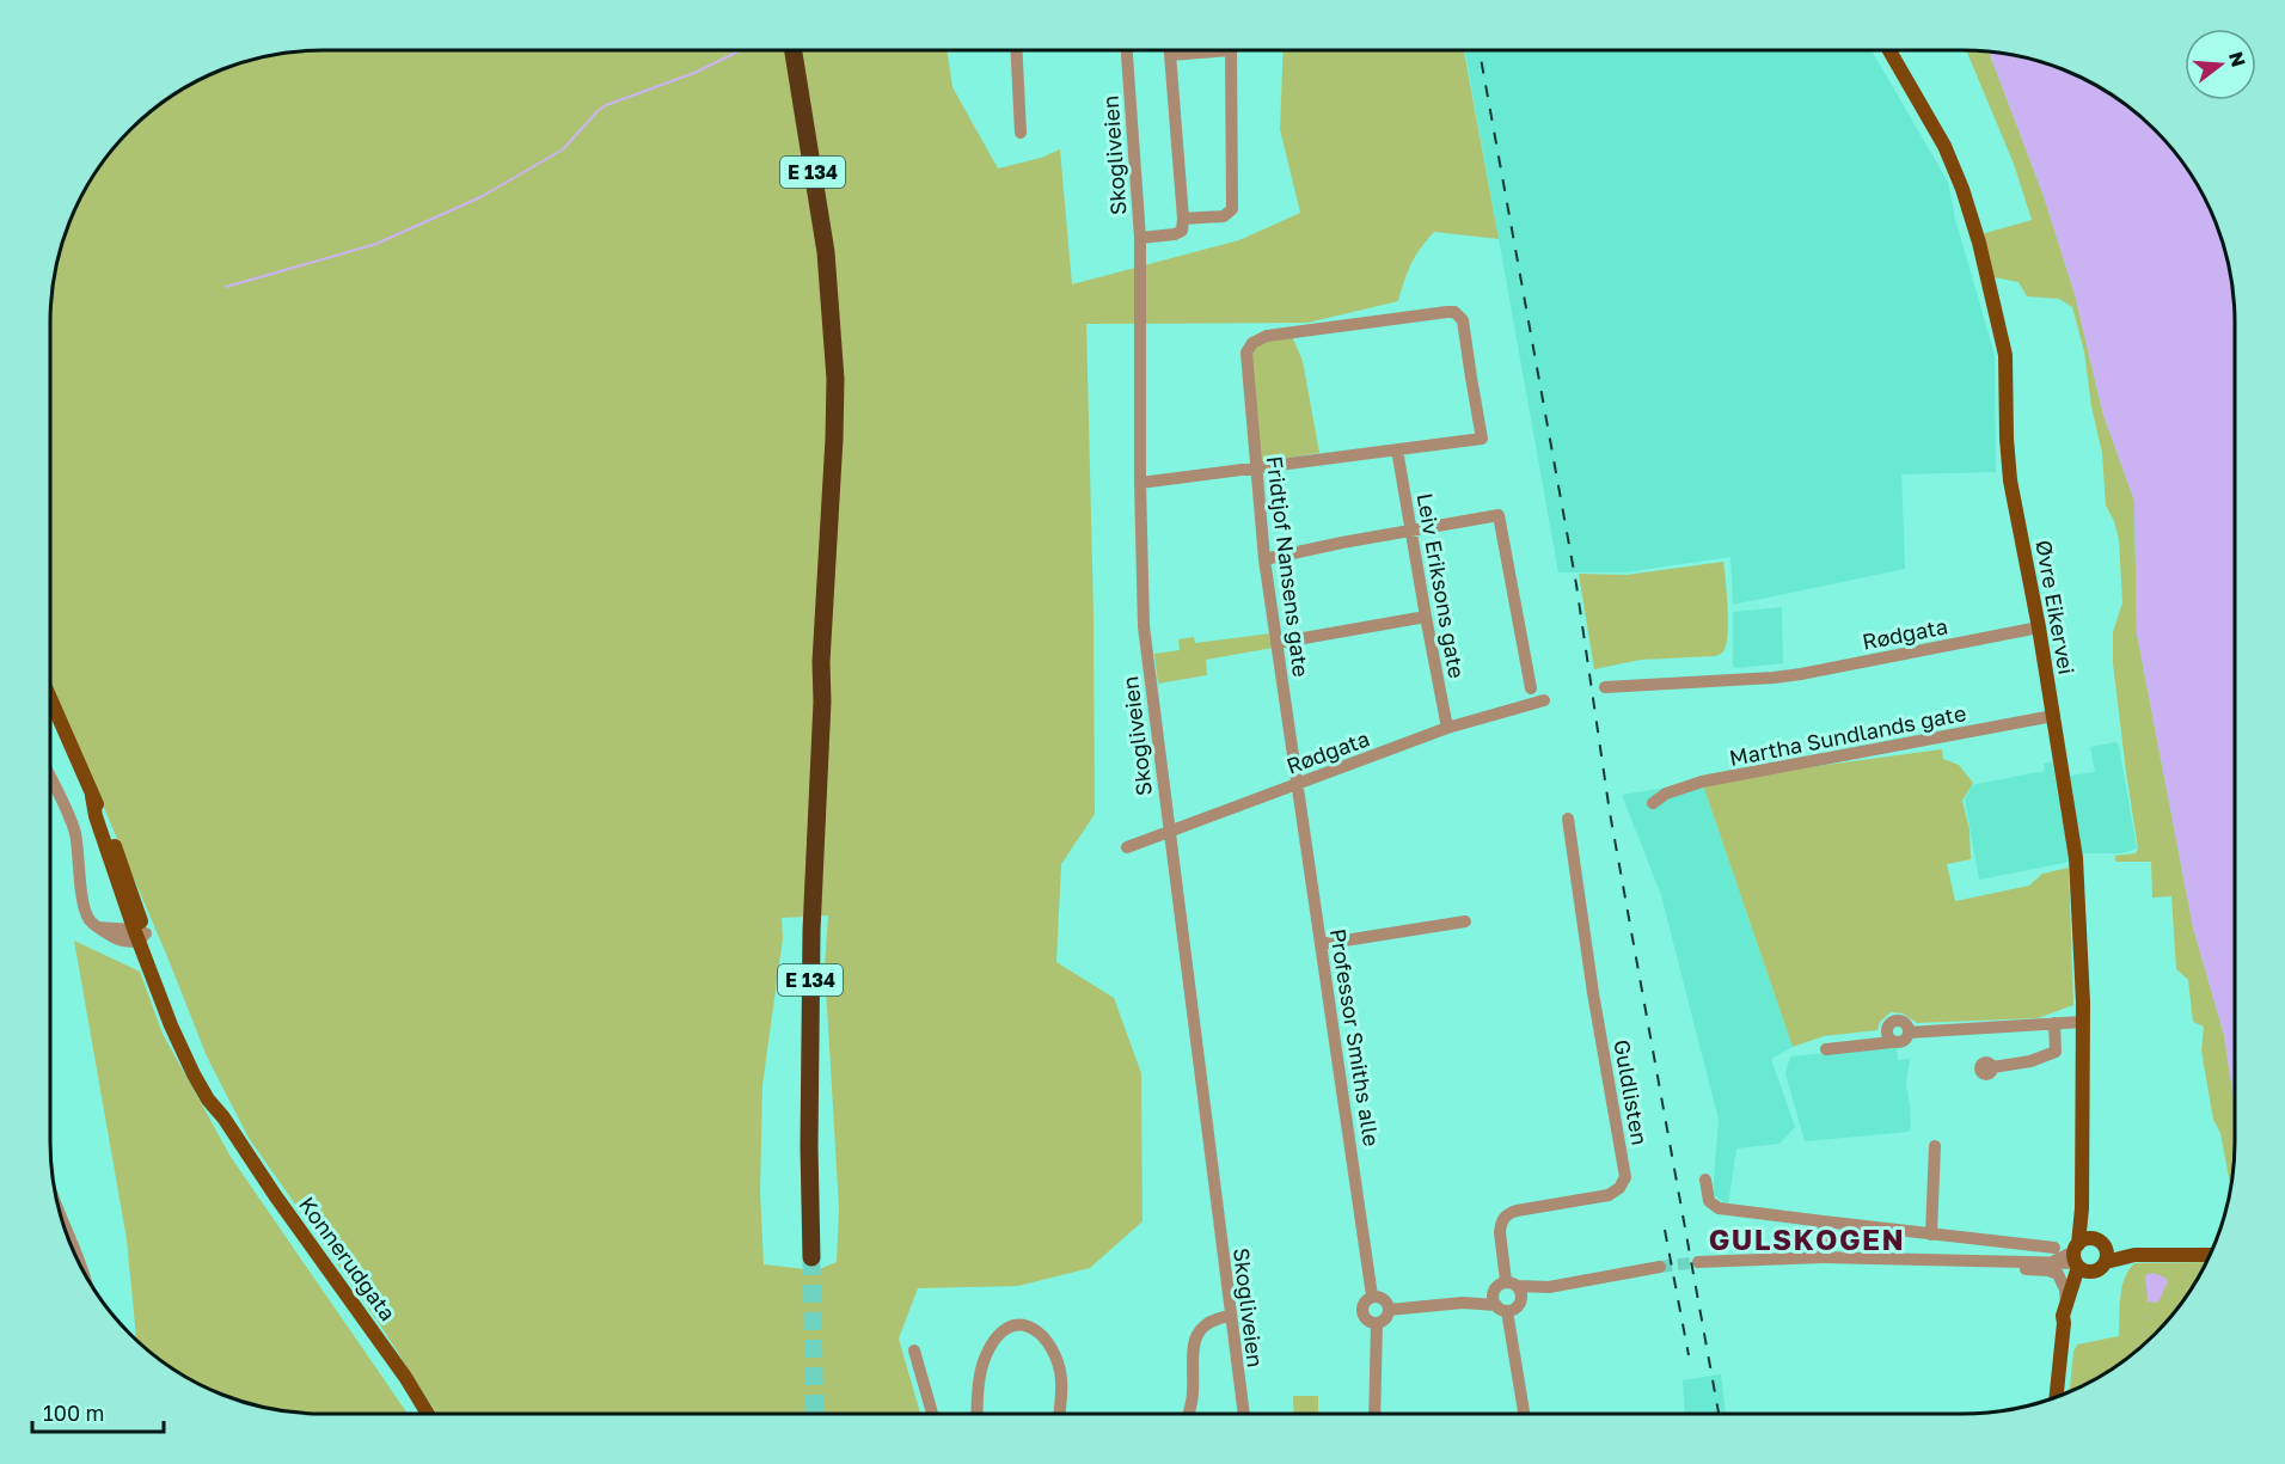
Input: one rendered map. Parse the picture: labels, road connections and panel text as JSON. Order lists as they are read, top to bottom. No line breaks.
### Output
{"streets":{"highway":["E 134"],"main road":["Øvre Eikervei","Konnerudgata"],"street":["Skogliveien","Fridtjof Nansens gate","Leiv Eriksons gate","Rødgata","Martha Sundlands gate","Professor Smiths alle","Guldlisten"]},"crossings":[["Skogliveien","Rødgata"],["Fridtjof Nansens gate","Leiv Eriksons gate"],["Fridtjof Nansens gate","Rødgata"],["Fridtjof Nansens gate","Professor Smiths alle"],["Leiv Eriksons gate","Rødgata"],["Øvre Eikervei","Rødgata"],["Øvre Eikervei","Martha Sundlands gate"],["Rødgata","Professor Smiths alle"]],"districts":["GULSKOGEN"],"scale_bar":"100 m","north":"right"}
